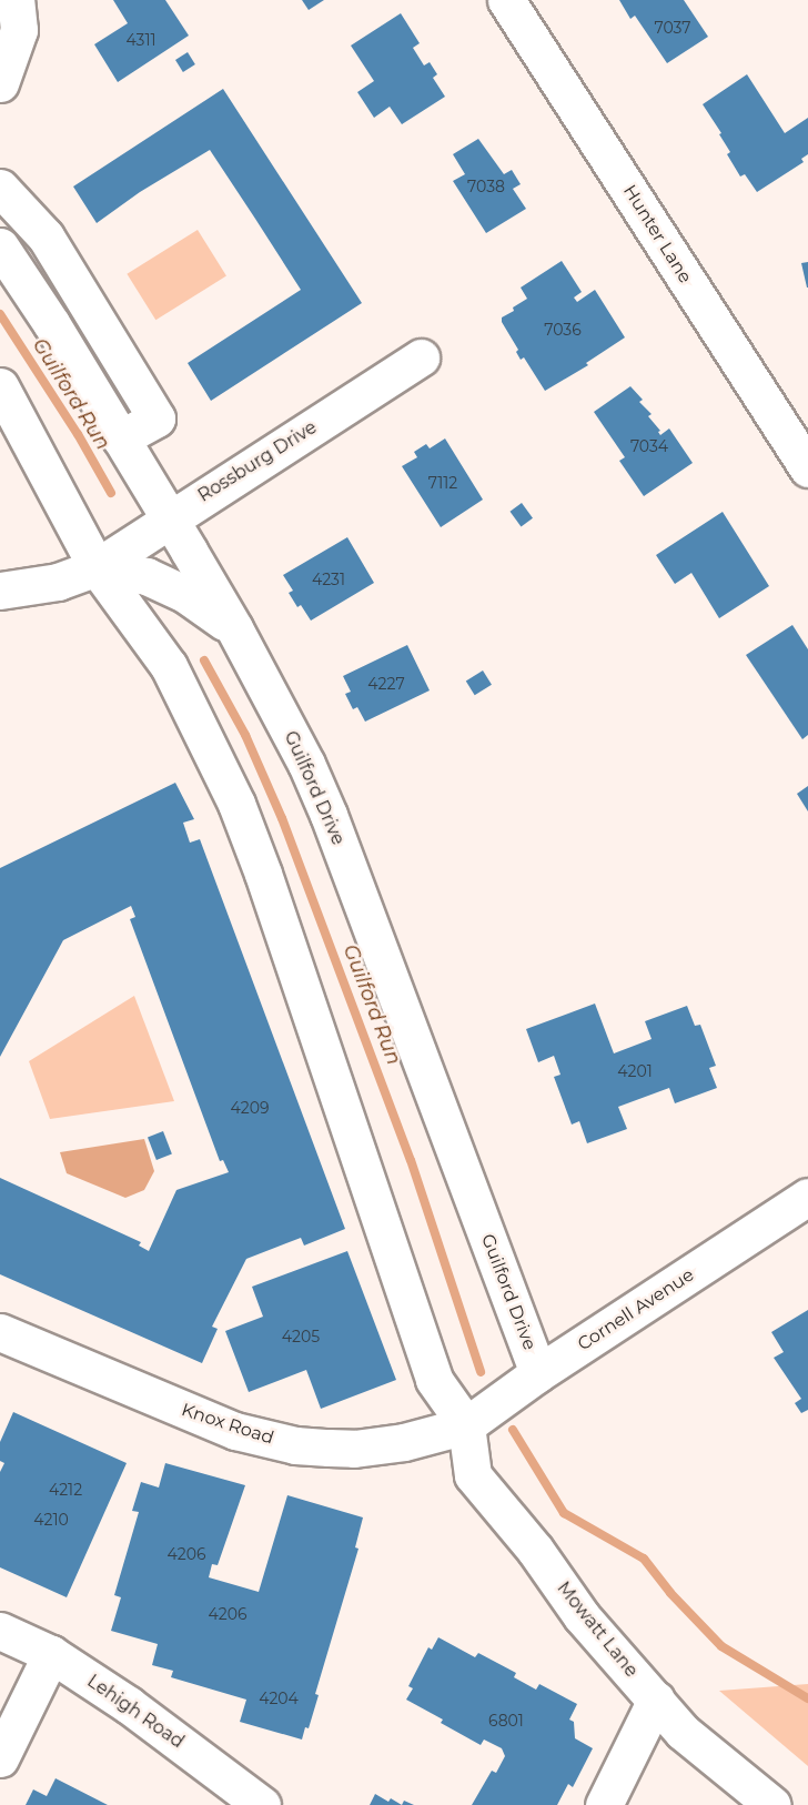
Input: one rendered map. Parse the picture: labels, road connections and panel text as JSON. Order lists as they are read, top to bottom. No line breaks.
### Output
{"streets":{"street":["Hunter Lane","Rossburg Drive","Guilford Drive","Cornell Avenue","Knox Road","Mowatt Lane","Lehigh Road"]},"crossings":[["Rossburg Drive","Guilford Drive"],["Guilford Drive","Cornell Avenue"],["Cornell Avenue","Knox Road"],["Cornell Avenue","Mowatt Lane"],["Knox Road","Mowatt Lane"]],"water":["Guilford Run"],"house_numbers":["7037","4311","7038","7036","7034","7112","4231","4227","4201","4209","4205","4212","4210","4206","4206","4204","6801"]}
